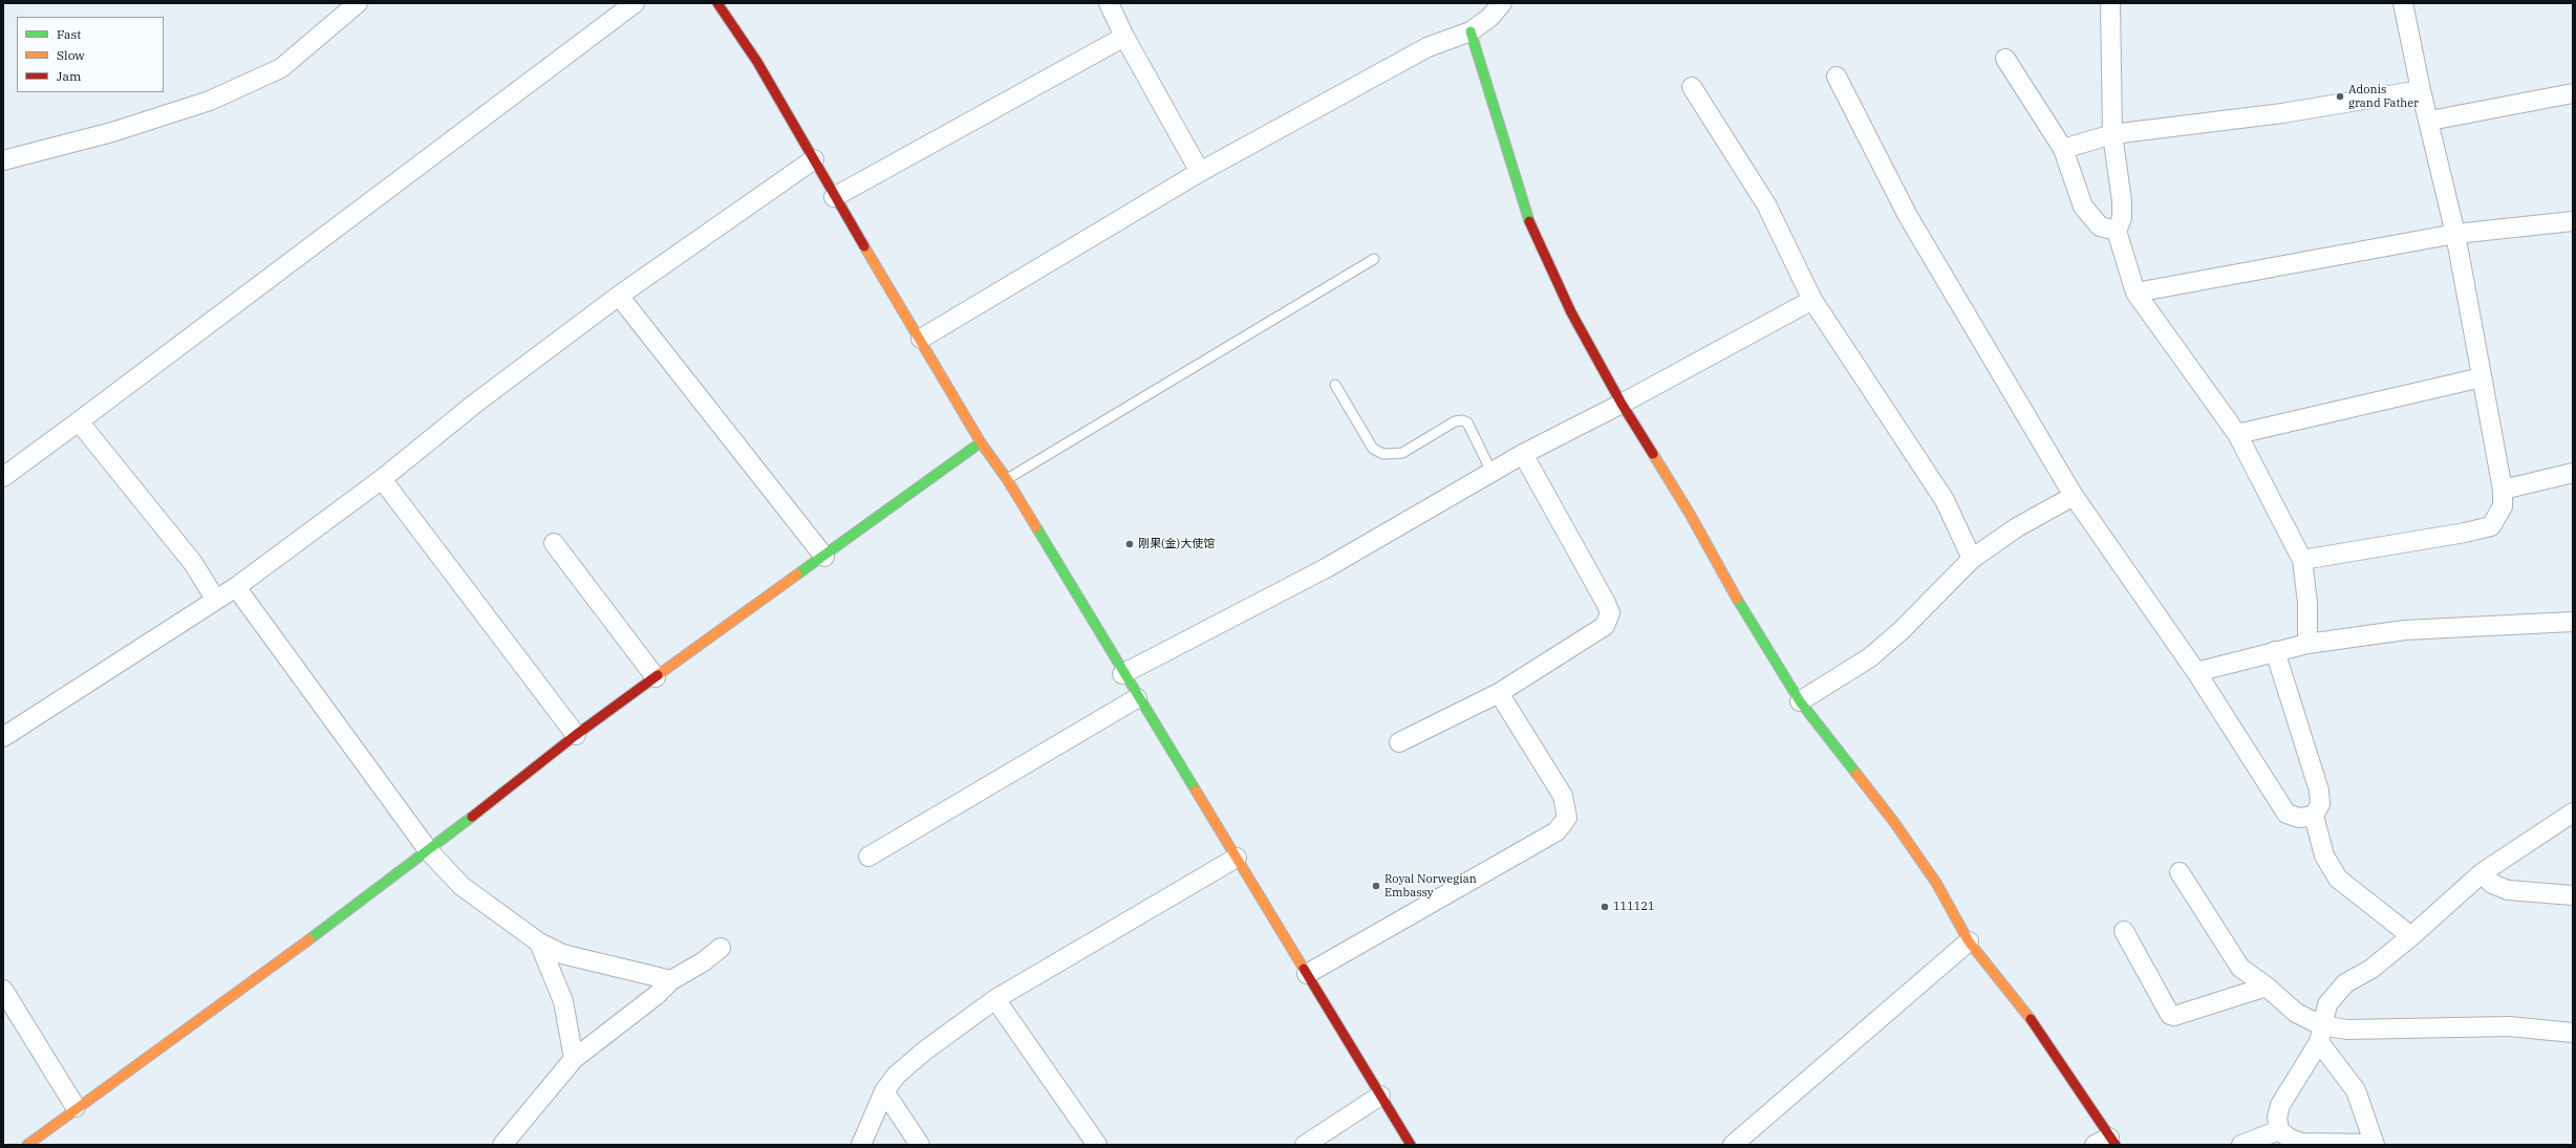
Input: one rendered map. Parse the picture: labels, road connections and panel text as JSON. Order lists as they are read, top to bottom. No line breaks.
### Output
{"places":["Adonis grand Father","刚果(金)大使馆","Royal Norwegian Embassy","111121"],"legend":["Fast","Slow","Jam"]}
